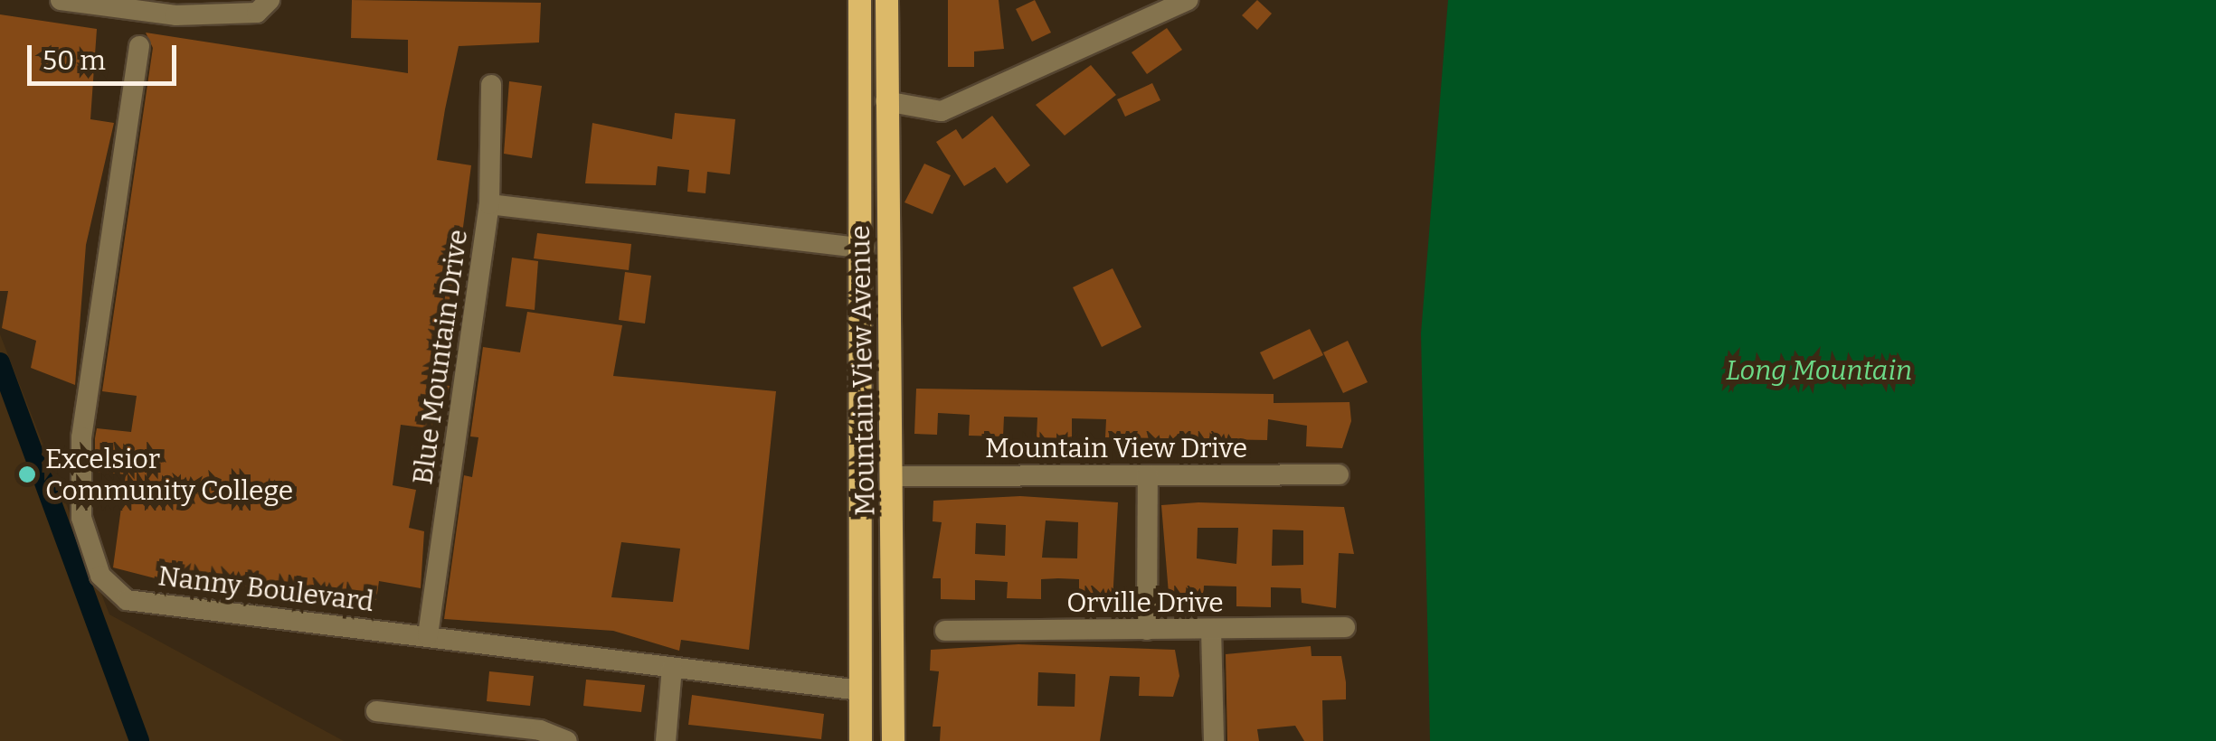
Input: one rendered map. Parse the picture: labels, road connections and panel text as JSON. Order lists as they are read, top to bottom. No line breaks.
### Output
{"streets":{"main road":["Mountain View Avenue"],"street":["Blue Mountain Drive","Mountain View Drive","Nanny Boulevard","Orville Drive"]},"crossings":[["Blue Mountain Drive","Nanny Boulevard"],["Mountain View Avenue","Mountain View Drive"],["Mountain View Avenue","Nanny Boulevard"]],"parks":["Long Mountain"],"places":["Excelsior Community College"],"scale_bar":"50 m"}
